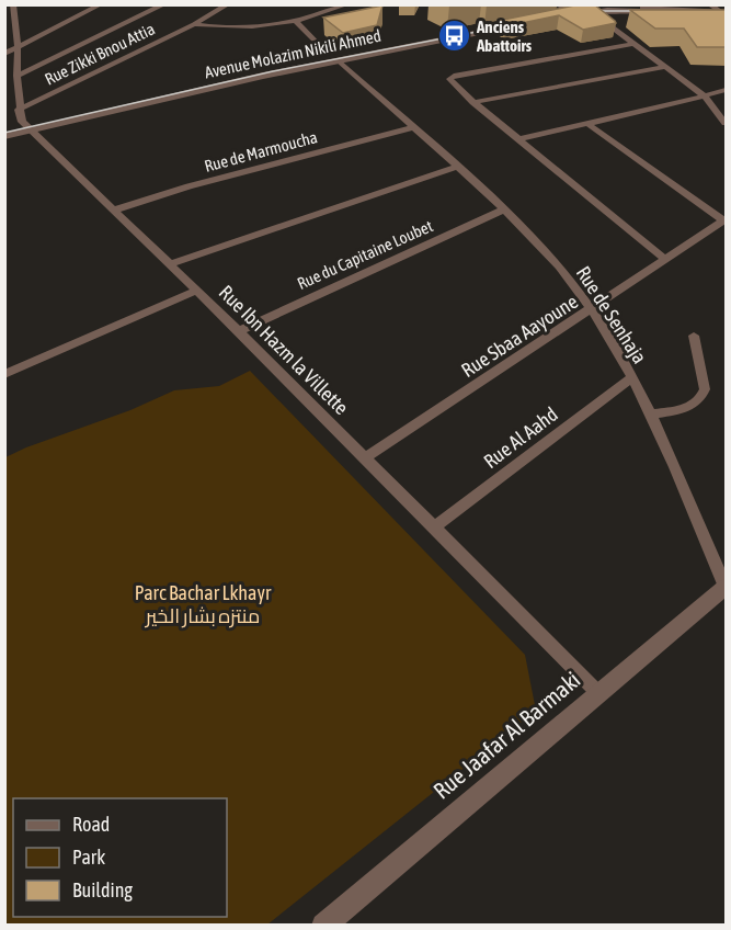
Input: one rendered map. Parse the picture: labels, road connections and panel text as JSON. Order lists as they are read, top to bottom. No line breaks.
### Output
{"streets":{"street":["Rue Zikki Bnou Attia","Avenue Molazim Nikili Ahmed","Rue de Marmoucha","Rue du Capitaine Loubet","Rue de Senhaja","Rue Sbaa Aayoune","Rue Ibn Hazm la Villette","Rue Al Aahd","Rue Jaafar Al Barmaki"]},"crossings":[["Rue Zikki Bnou Attia","Avenue Molazim Nikili Ahmed"],["Rue Zikki Bnou Attia","Rue Ibn Hazm la Villette"],["Avenue Molazim Nikili Ahmed","Rue de Senhaja"],["Avenue Molazim Nikili Ahmed","Rue Ibn Hazm la Villette"],["Rue de Marmoucha","Rue de Senhaja"],["Rue de Marmoucha","Rue Ibn Hazm la Villette"],["Rue du Capitaine Loubet","Rue de Senhaja"],["Rue du Capitaine Loubet","Rue Ibn Hazm la Villette"],["Rue de Senhaja","Rue Sbaa Aayoune"],["Rue de Senhaja","Rue Al Aahd"],["Rue de Senhaja","Rue Jaafar Al Barmaki"],["Rue Sbaa Aayoune","Rue Ibn Hazm la Villette"],["Rue Ibn Hazm la Villette","Rue Al Aahd"],["Rue Ibn Hazm la Villette","Rue Jaafar Al Barmaki"]],"parks":["Parc Bachar Lkhayr منتزه بشار الخير"],"places":{"bus stop":["Anciens Abattoirs"]},"legend":["Road","Park","Building"]}
